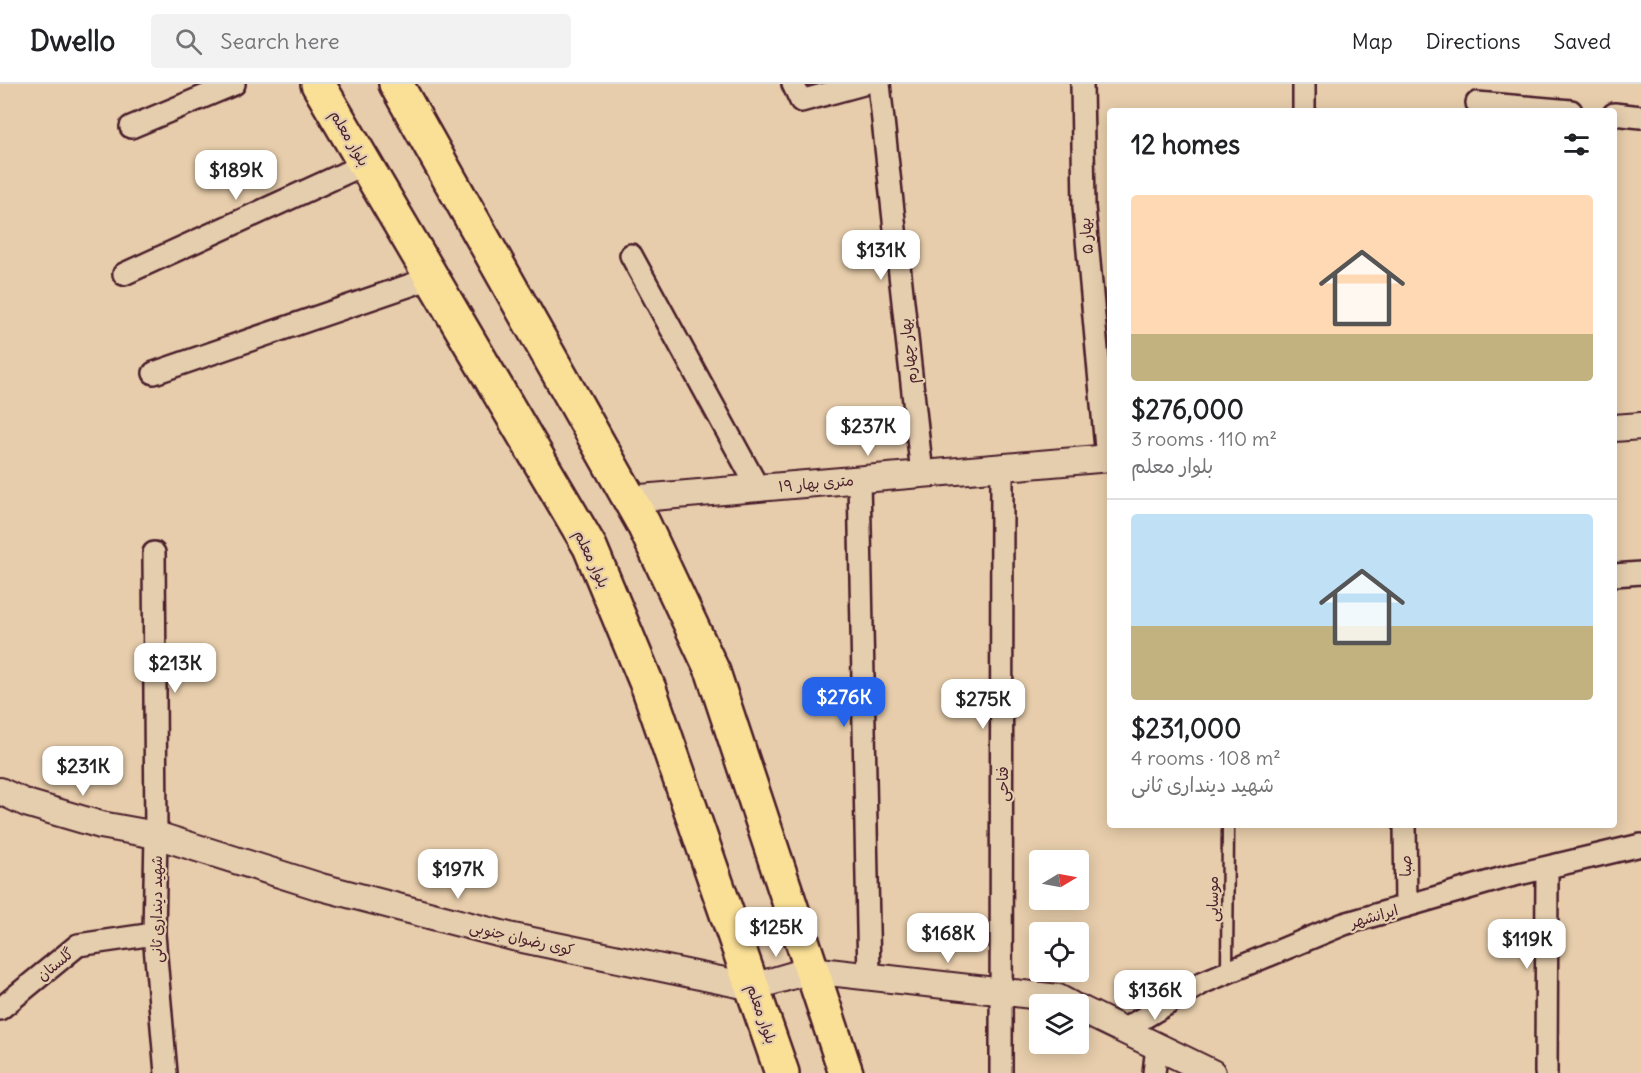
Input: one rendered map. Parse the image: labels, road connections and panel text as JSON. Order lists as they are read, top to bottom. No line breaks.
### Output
{"streets":{"main road":["بلوار معلم"],"street":["بهار ۵","بهار چهارم","۱۹ متری بهار","فتاحی","صبا","شهید دینداری ثانی","ایرانشهر","کوی رضوان جنوبی","گلستان"],"lane":["موسایی"]},"crossings":[["بلوار معلم","کوی رضوان جنوبی"],["بهار چهارم","۱۹ متری بهار"],["۱۹ متری بهار","فتاحی"],["صبا","ایرانشهر"],["موسایی","ایرانشهر"],["شهید دینداری ثانی","کوی رضوان جنوبی"],["شهید دینداری ثانی","گلستان"]],"north":"right","page":{"header":"Dwello","search":"Search here","nav":["Map","Directions","Saved"],"heading":"12 homes","price":["$189K","$131K","$237K","$213K","$276K","$275K","$231K","$197K","$125K","$168K","$119K","$136K"],"list":[{"name":"$276,000","note":"3 rooms · 110 m² · بلوار معلم"},{"name":"$231,000","note":"4 rooms · 108 m² · شهید دینداری ثانی"}]}}
